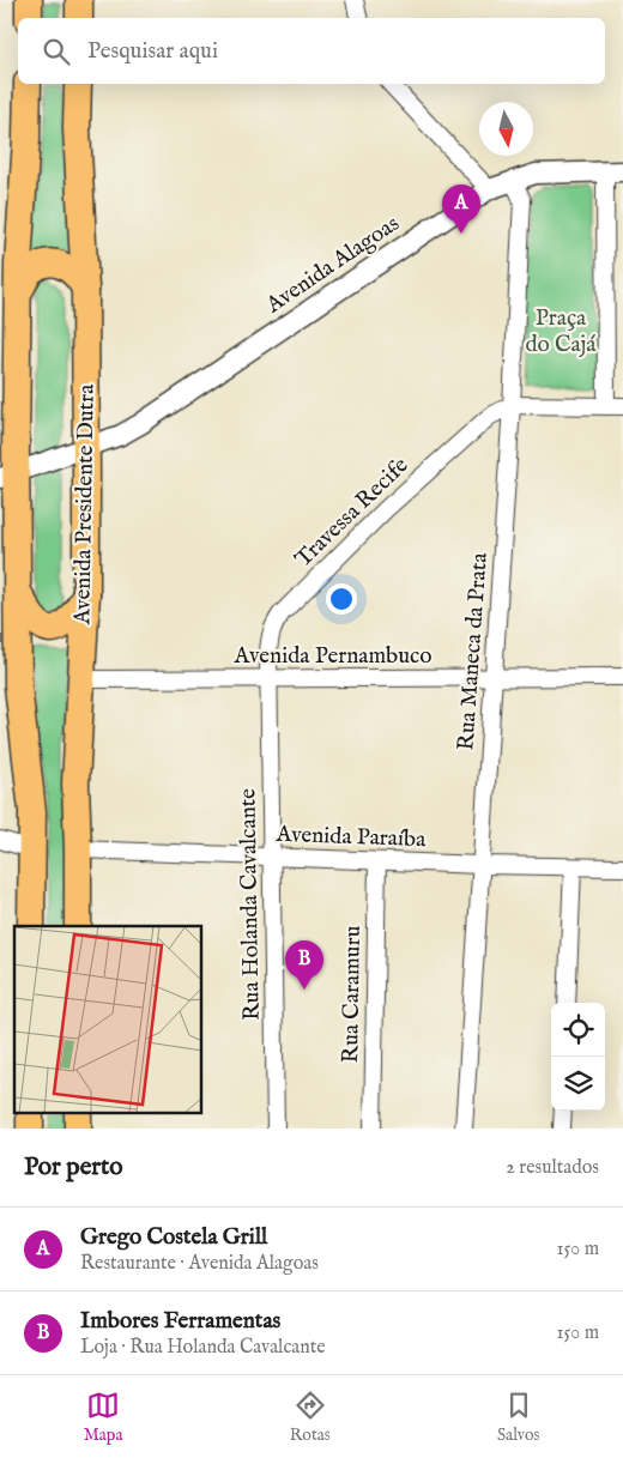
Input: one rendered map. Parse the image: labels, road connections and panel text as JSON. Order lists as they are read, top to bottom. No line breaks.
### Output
{"streets":{"highway":["Avenida Presidente Dutra"],"street":["Avenida Alagoas","Travessa Recife","Rua Maneca da Prata","Avenida Pernambuco","Avenida Paraíba","Rua Holanda Cavalcante","Rua Caramuru"]},"crossings":[["Avenida Alagoas","Avenida Presidente Dutra"],["Avenida Alagoas","Rua Maneca da Prata"],["Avenida Presidente Dutra","Avenida Pernambuco"],["Avenida Presidente Dutra","Avenida Paraíba"],["Travessa Recife","Rua Maneca da Prata"],["Travessa Recife","Avenida Pernambuco"],["Travessa Recife","Rua Holanda Cavalcante"],["Rua Maneca da Prata","Avenida Pernambuco"],["Rua Maneca da Prata","Avenida Paraíba"],["Avenida Pernambuco","Rua Holanda Cavalcante"],["Avenida Paraíba","Rua Holanda Cavalcante"],["Avenida Paraíba","Rua Caramuru"]],"parks":["Praça do Cajá"],"north":"bottom","page":{"search":"Pesquisar aqui","pins":["A","B"],"heading":["Por perto","2 resultados"],"list":[{"mark":"A","name":"Grego Costela Grill","note":"Restaurante · Avenida Alagoas","value":"150 m"},{"mark":"B","name":"Imbores Ferramentas","note":"Loja · Rua Holanda Cavalcante","value":"150 m"}],"nav":["Mapa","Rotas","Salvos"]}}
